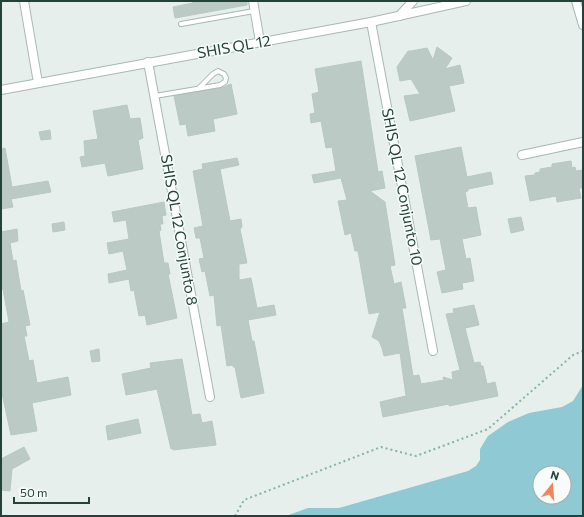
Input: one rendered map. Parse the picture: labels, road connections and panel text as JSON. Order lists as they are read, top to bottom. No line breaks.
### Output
{"streets":{"street":["SHIS QL 12","SHIS QL 12 Conjunto 10","SHIS QL 12 Conjunto 8"]},"crossings":[["SHIS QL 12","SHIS QL 12 Conjunto 10"],["SHIS QL 12","SHIS QL 12 Conjunto 8"]],"scale_bar":"50 m","north":"top"}
